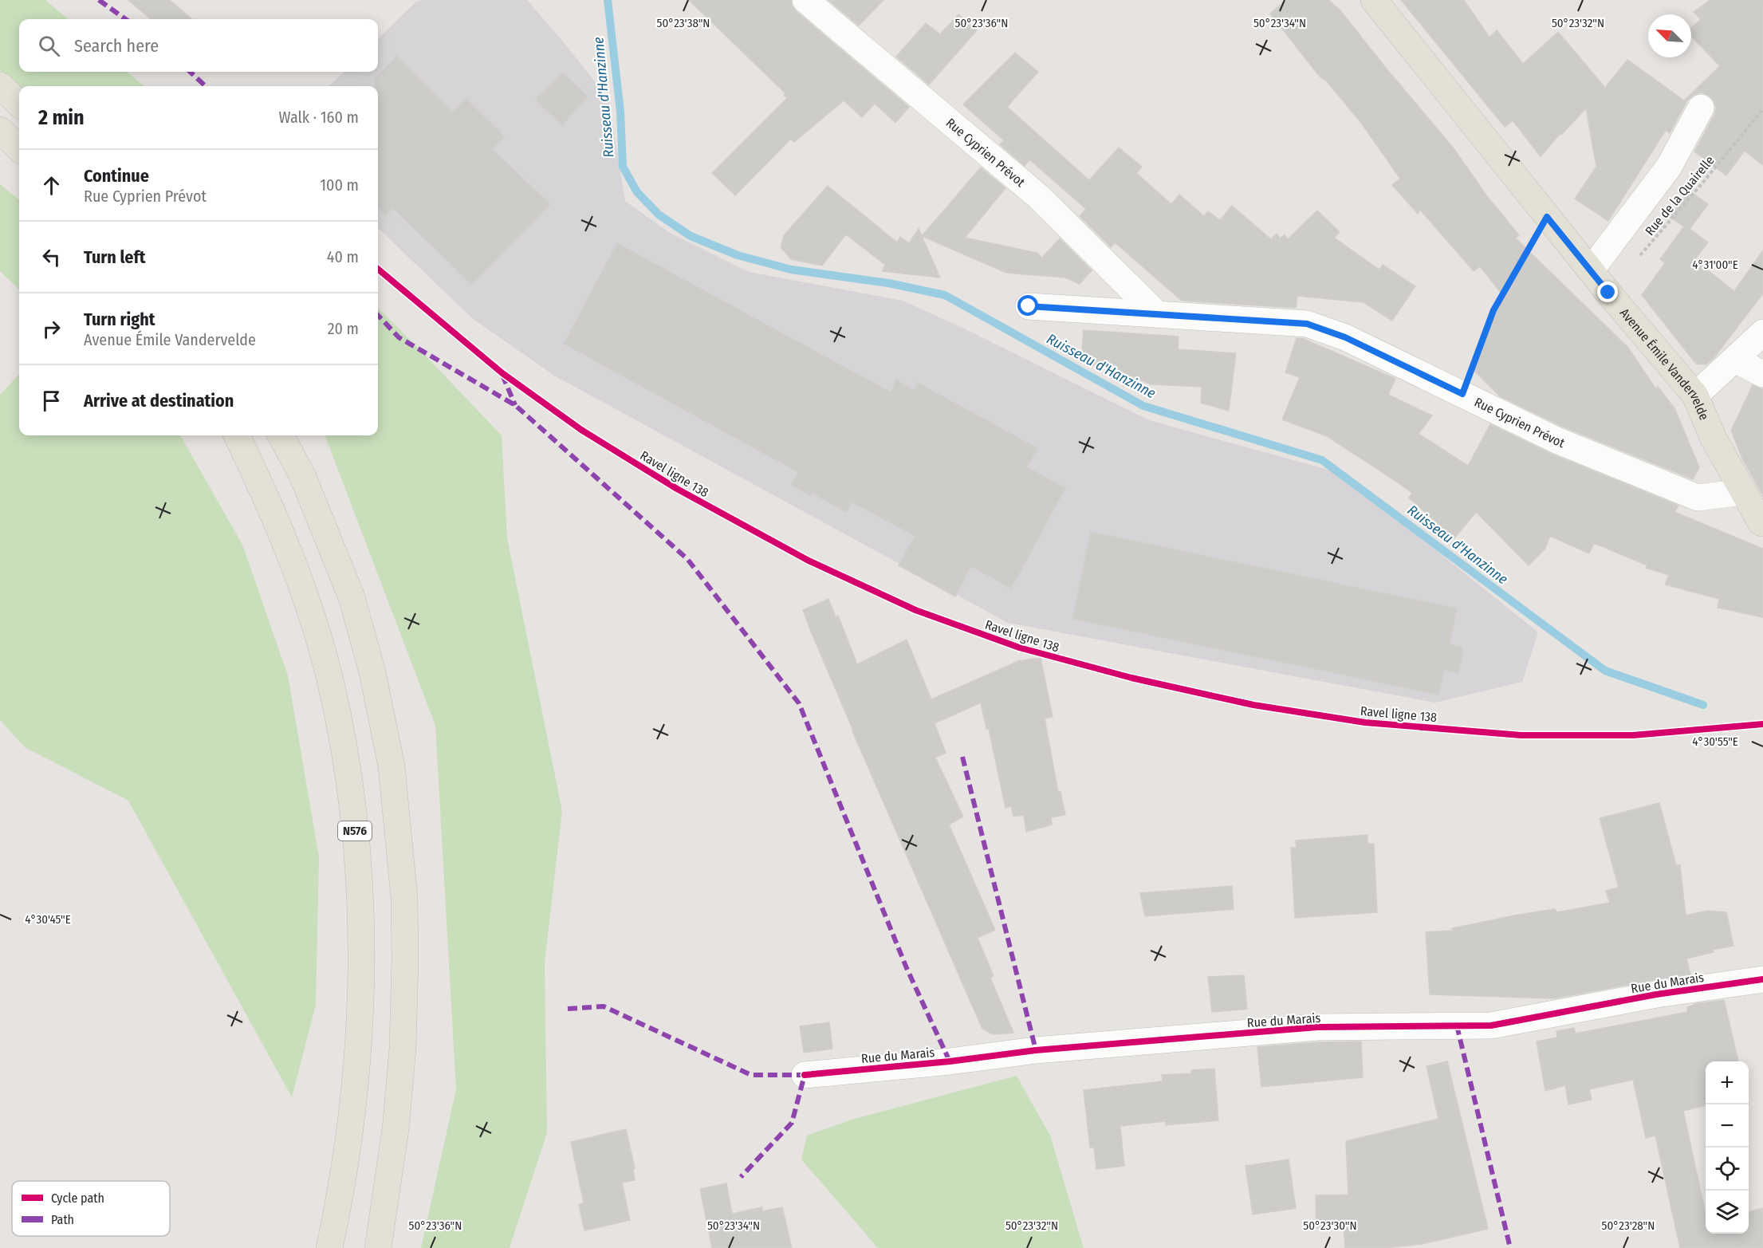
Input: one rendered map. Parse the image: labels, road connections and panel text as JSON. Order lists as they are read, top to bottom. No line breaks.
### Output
{"streets":{"main road":["Avenue Émile Vandervelde","N576"],"street":["Rue Cyprien Prévot","Rue du Marais"],"path":["Rue de la Quairelle"],"cycle path":["Ravel ligne 138"]},"crossings":[["Rue Cyprien Prévot","Avenue Émile Vandervelde"]],"water":["Ruisseau d'Hanzinne"],"legend":["Cycle path","Path"],"north":"top left","page":{"search":"Search here","heading":["2 min","Walk · 160 m"],"list":[["Continue","Rue Cyprien Prévot","100 m"],["Turn left","40 m"],["Turn right","Avenue Émile Vandervelde","20 m"],"Arrive at destination"],"map_buttons":["+","−"]},"coordinates":["50°23'38\"N","50°23'36\"N","50°23'34\"N","50°23'32\"N","4°31'00\"E","4°30'55\"E","4°30'45\"E","50°23'30\"N","50°23'28\"N"]}
